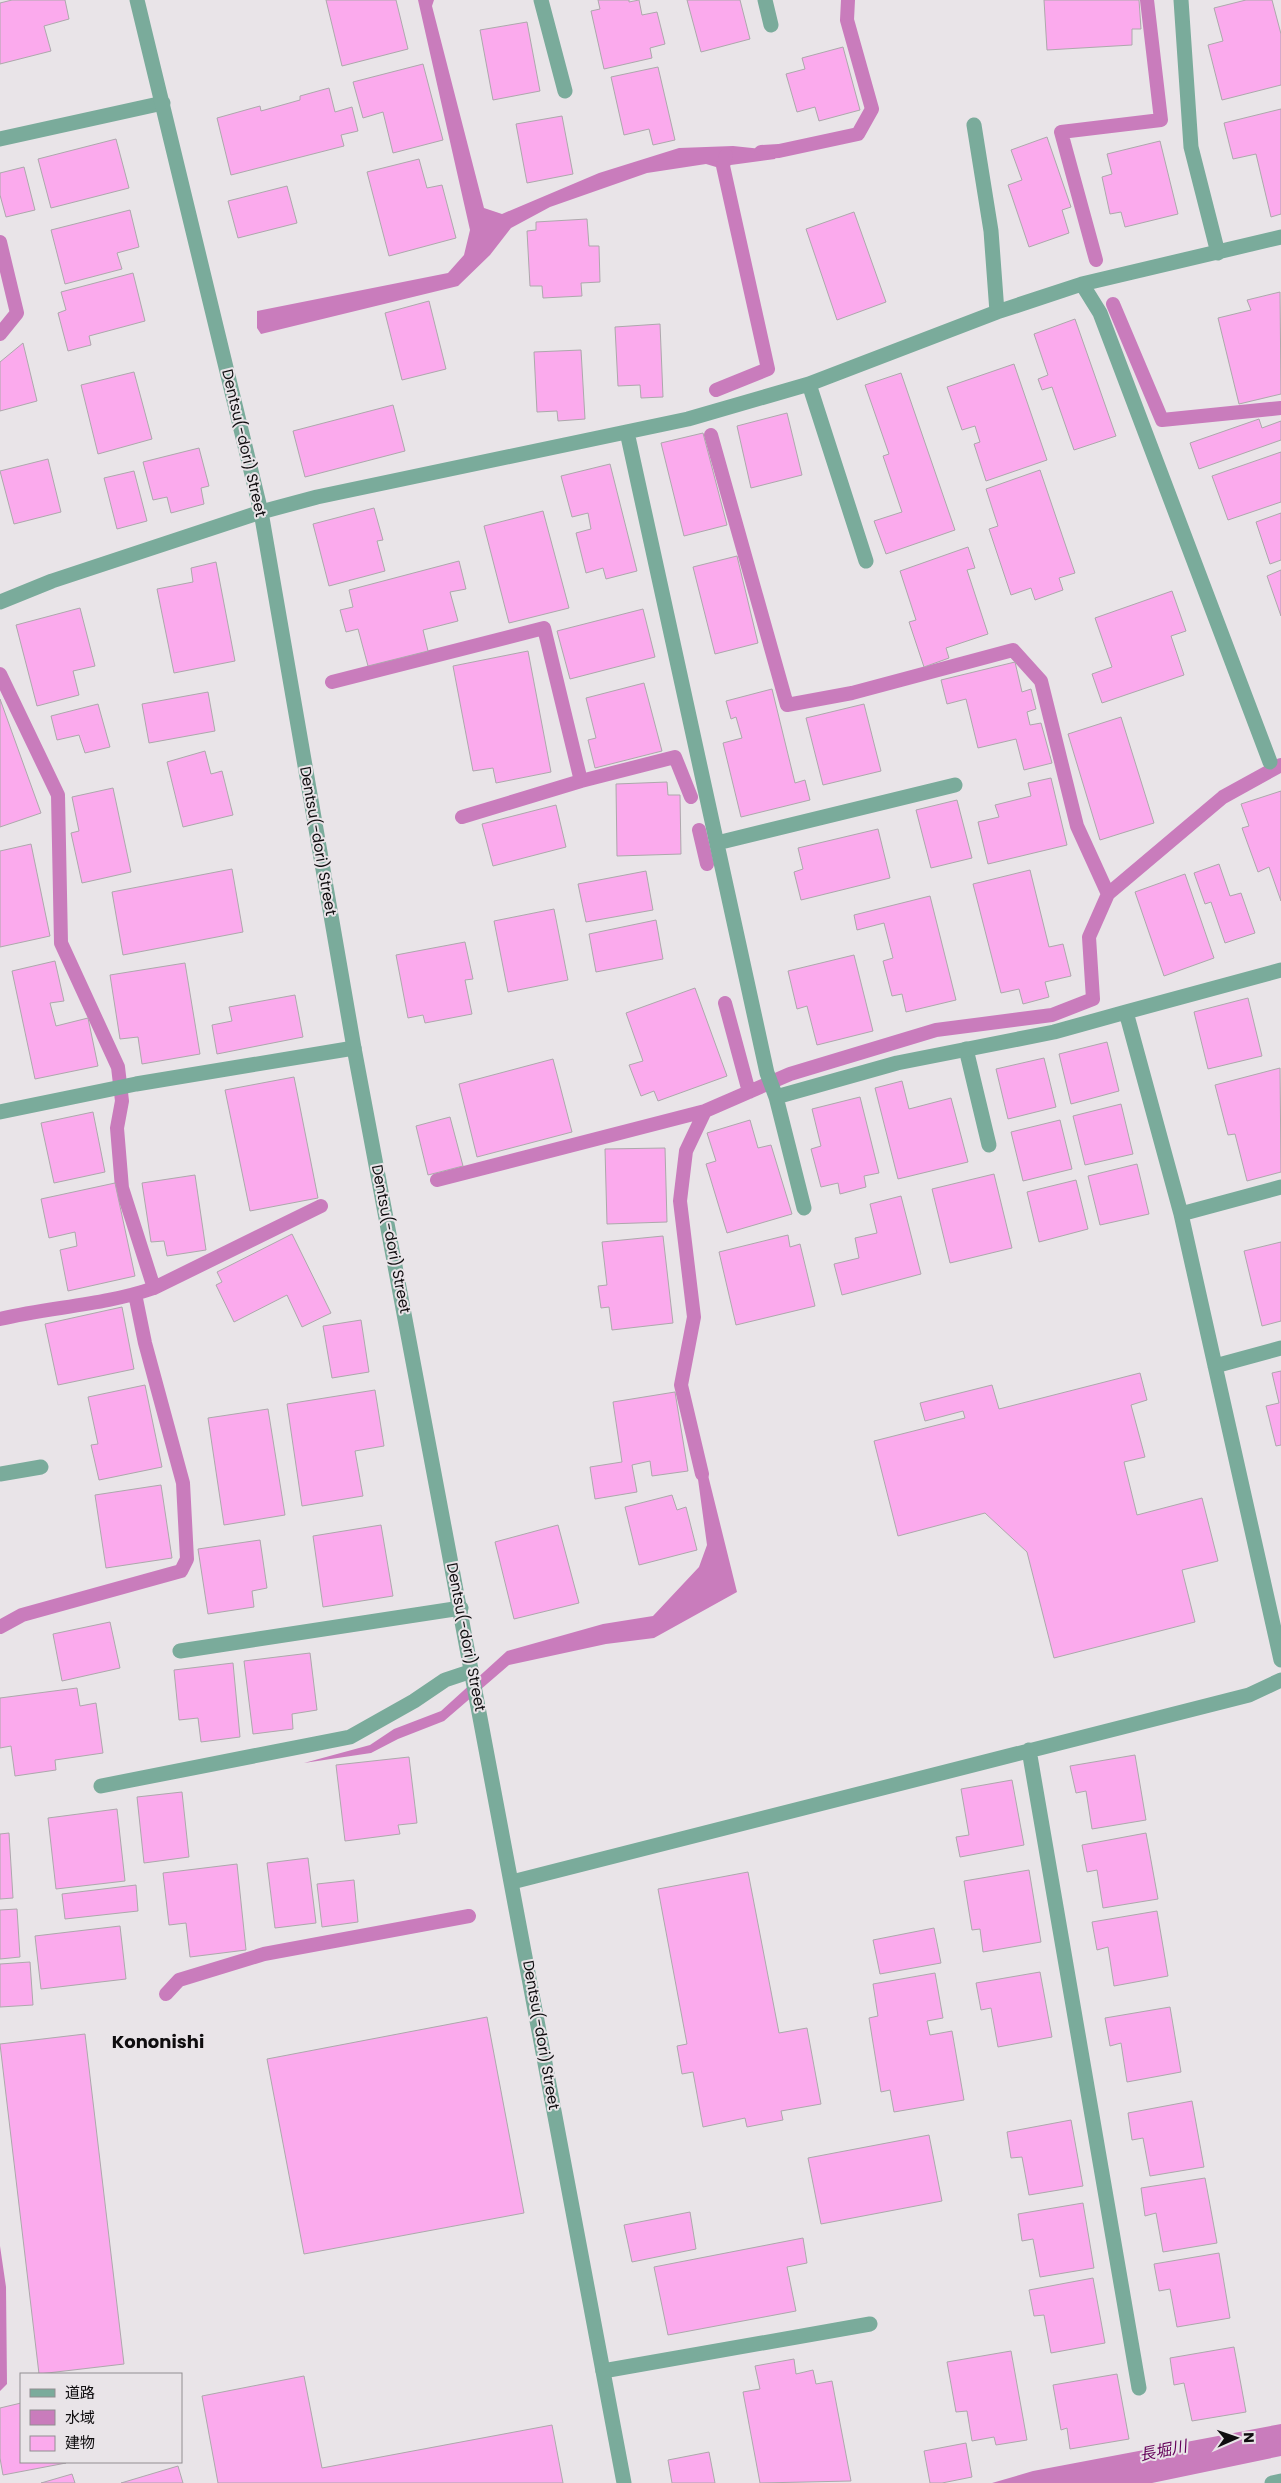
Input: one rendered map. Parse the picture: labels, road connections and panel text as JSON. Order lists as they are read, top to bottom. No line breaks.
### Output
{"streets":{"street":["Dentsu(-dori) Street"]},"districts":["Kononishi"],"water":["長堀川"],"legend":["道路","水域","建物"],"north":"right"}
